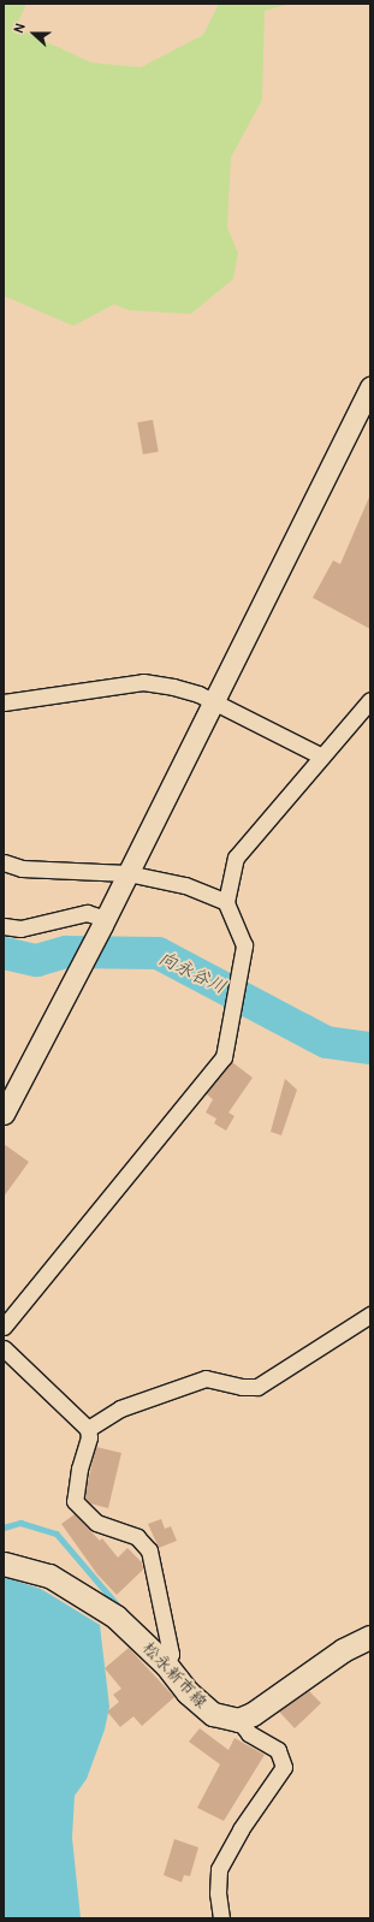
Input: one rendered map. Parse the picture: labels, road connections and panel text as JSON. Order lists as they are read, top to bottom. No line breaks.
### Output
{"streets":{"main road":["松永新市線"]},"water":["向永谷川"],"north":"left"}
